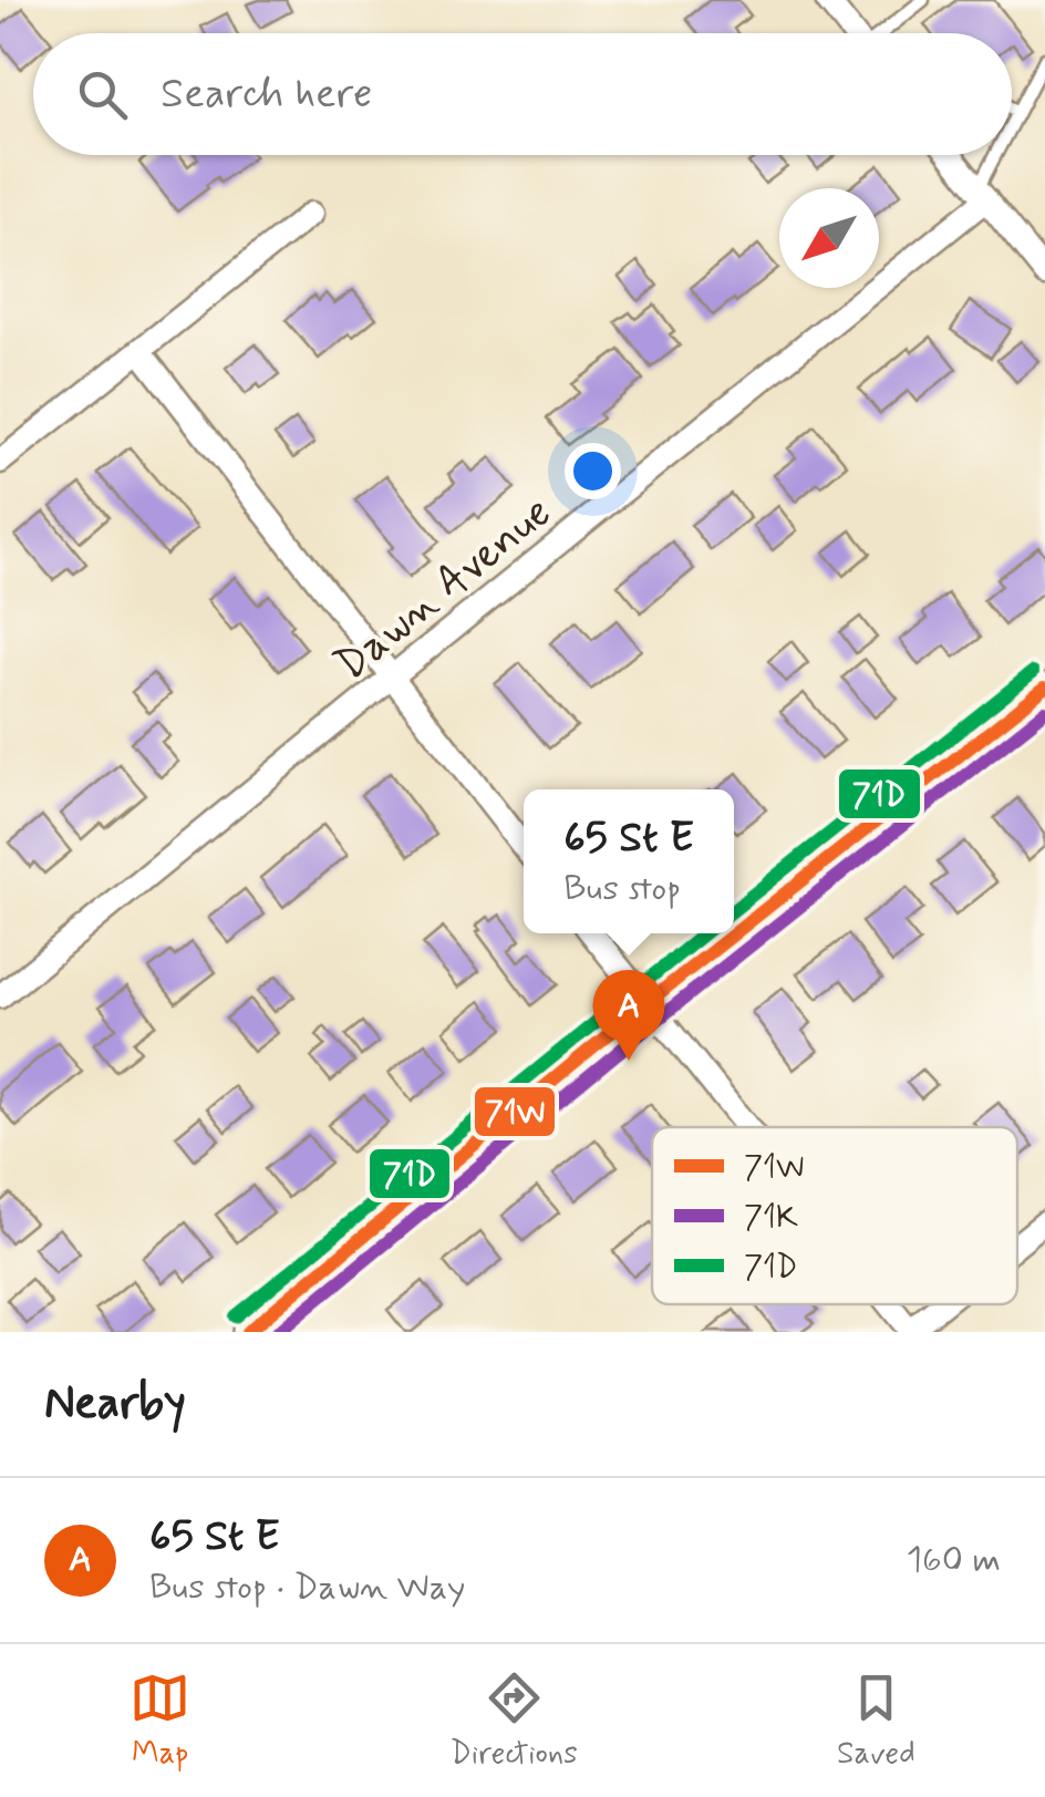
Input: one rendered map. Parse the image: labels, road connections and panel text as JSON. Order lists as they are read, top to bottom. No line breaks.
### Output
{"streets":{"street":["Dawn Avenue"]},"lines":["transit line 71D","transit line 71W","transit line 71K"],"legend":["71W","71K","71D"],"north":"bottom left","page":{"search":"Search here","popup":["65 St E","Bus stop"],"pins":"A","heading":"Nearby","list":[{"mark":"A","name":"65 St E","note":"Bus stop · Dawn Way","value":"160 m"}],"nav":["Map","Directions","Saved"]}}
